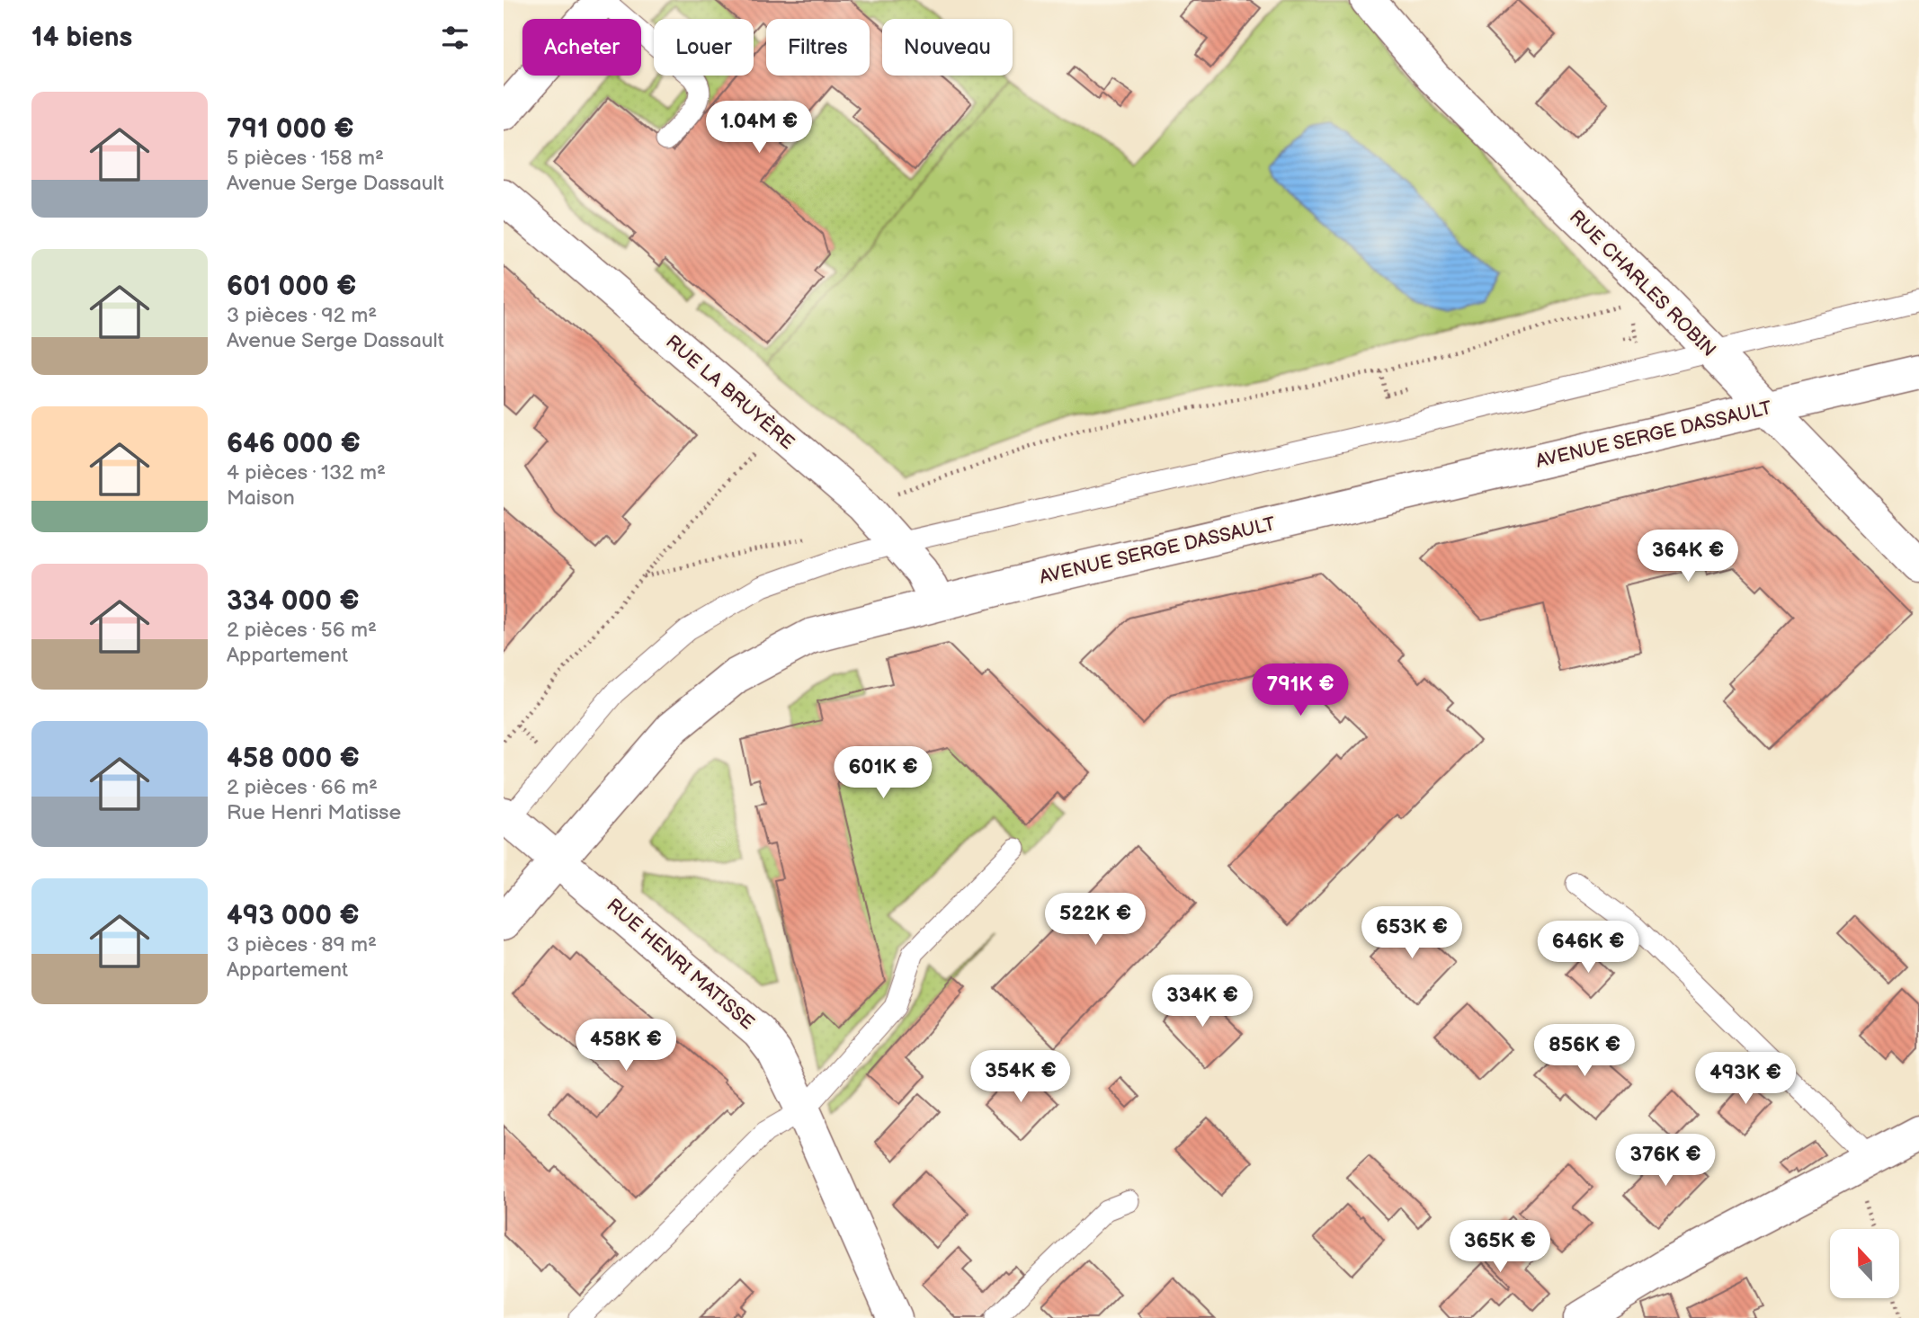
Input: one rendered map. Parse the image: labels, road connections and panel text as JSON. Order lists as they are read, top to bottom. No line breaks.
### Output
{"streets":{"street":["RUE CHARLES ROBIN","RUE LA BRUYÈRE","AVENUE SERGE DASSAULT","RUE HENRI MATISSE"]},"crossings":[["RUE CHARLES ROBIN","AVENUE SERGE DASSAULT"],["RUE LA BRUYÈRE","AVENUE SERGE DASSAULT"],["AVENUE SERGE DASSAULT","RUE HENRI MATISSE"]],"north":"top","page":{"heading":"14 biens","chip":["Acheter","Louer","Filtres","Nouveau"],"list":[{"name":"791 000 €","note":"5 pièces · 158 m² · Avenue Serge Dassault"},{"name":"601 000 €","note":"3 pièces · 92 m² · Avenue Serge Dassault"},{"name":"646 000 €","note":"4 pièces · 132 m² · Maison"},{"name":"334 000 €","note":"2 pièces · 56 m² · Appartement"},{"name":"458 000 €","note":"2 pièces · 66 m² · Rue Henri Matisse"},{"name":"493 000 €","note":"3 pièces · 89 m² · Appartement"}],"price":["1.04M €","364K €","791K €","601K €","522K €","653K €","646K €","334K €","458K €","856K €","354K €","493K €","376K €","365K €"]}}
